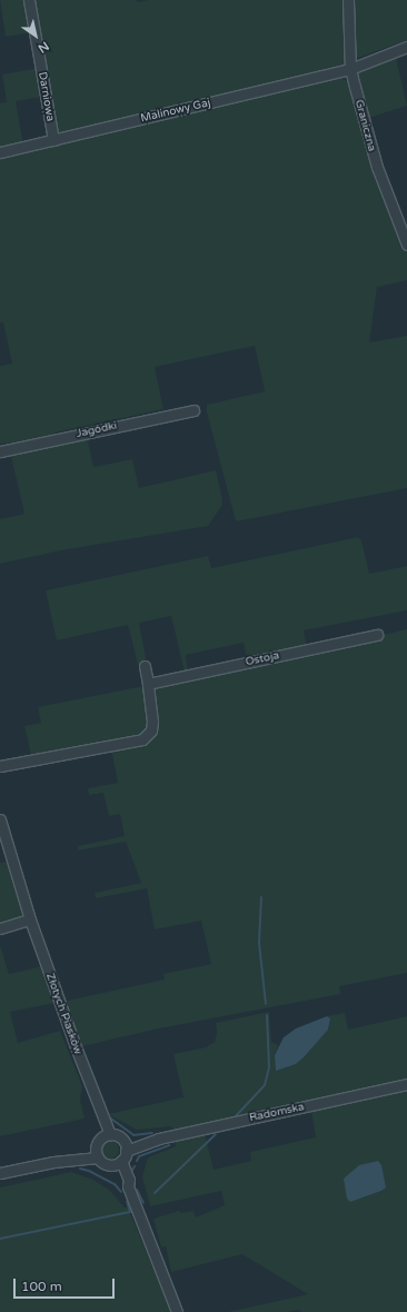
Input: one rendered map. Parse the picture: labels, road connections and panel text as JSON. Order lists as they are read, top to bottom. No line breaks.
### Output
{"streets":{"street":["Darniowa","Malinowy Gaj","Graniczna","Jagódki","Ostoja","Złotych Piasków","Radomska"]},"crossings":[["Darniowa","Malinowy Gaj"],["Malinowy Gaj","Graniczna"],["Złotych Piasków","Radomska"]],"scale_bar":"100 m","north":"bottom right"}
